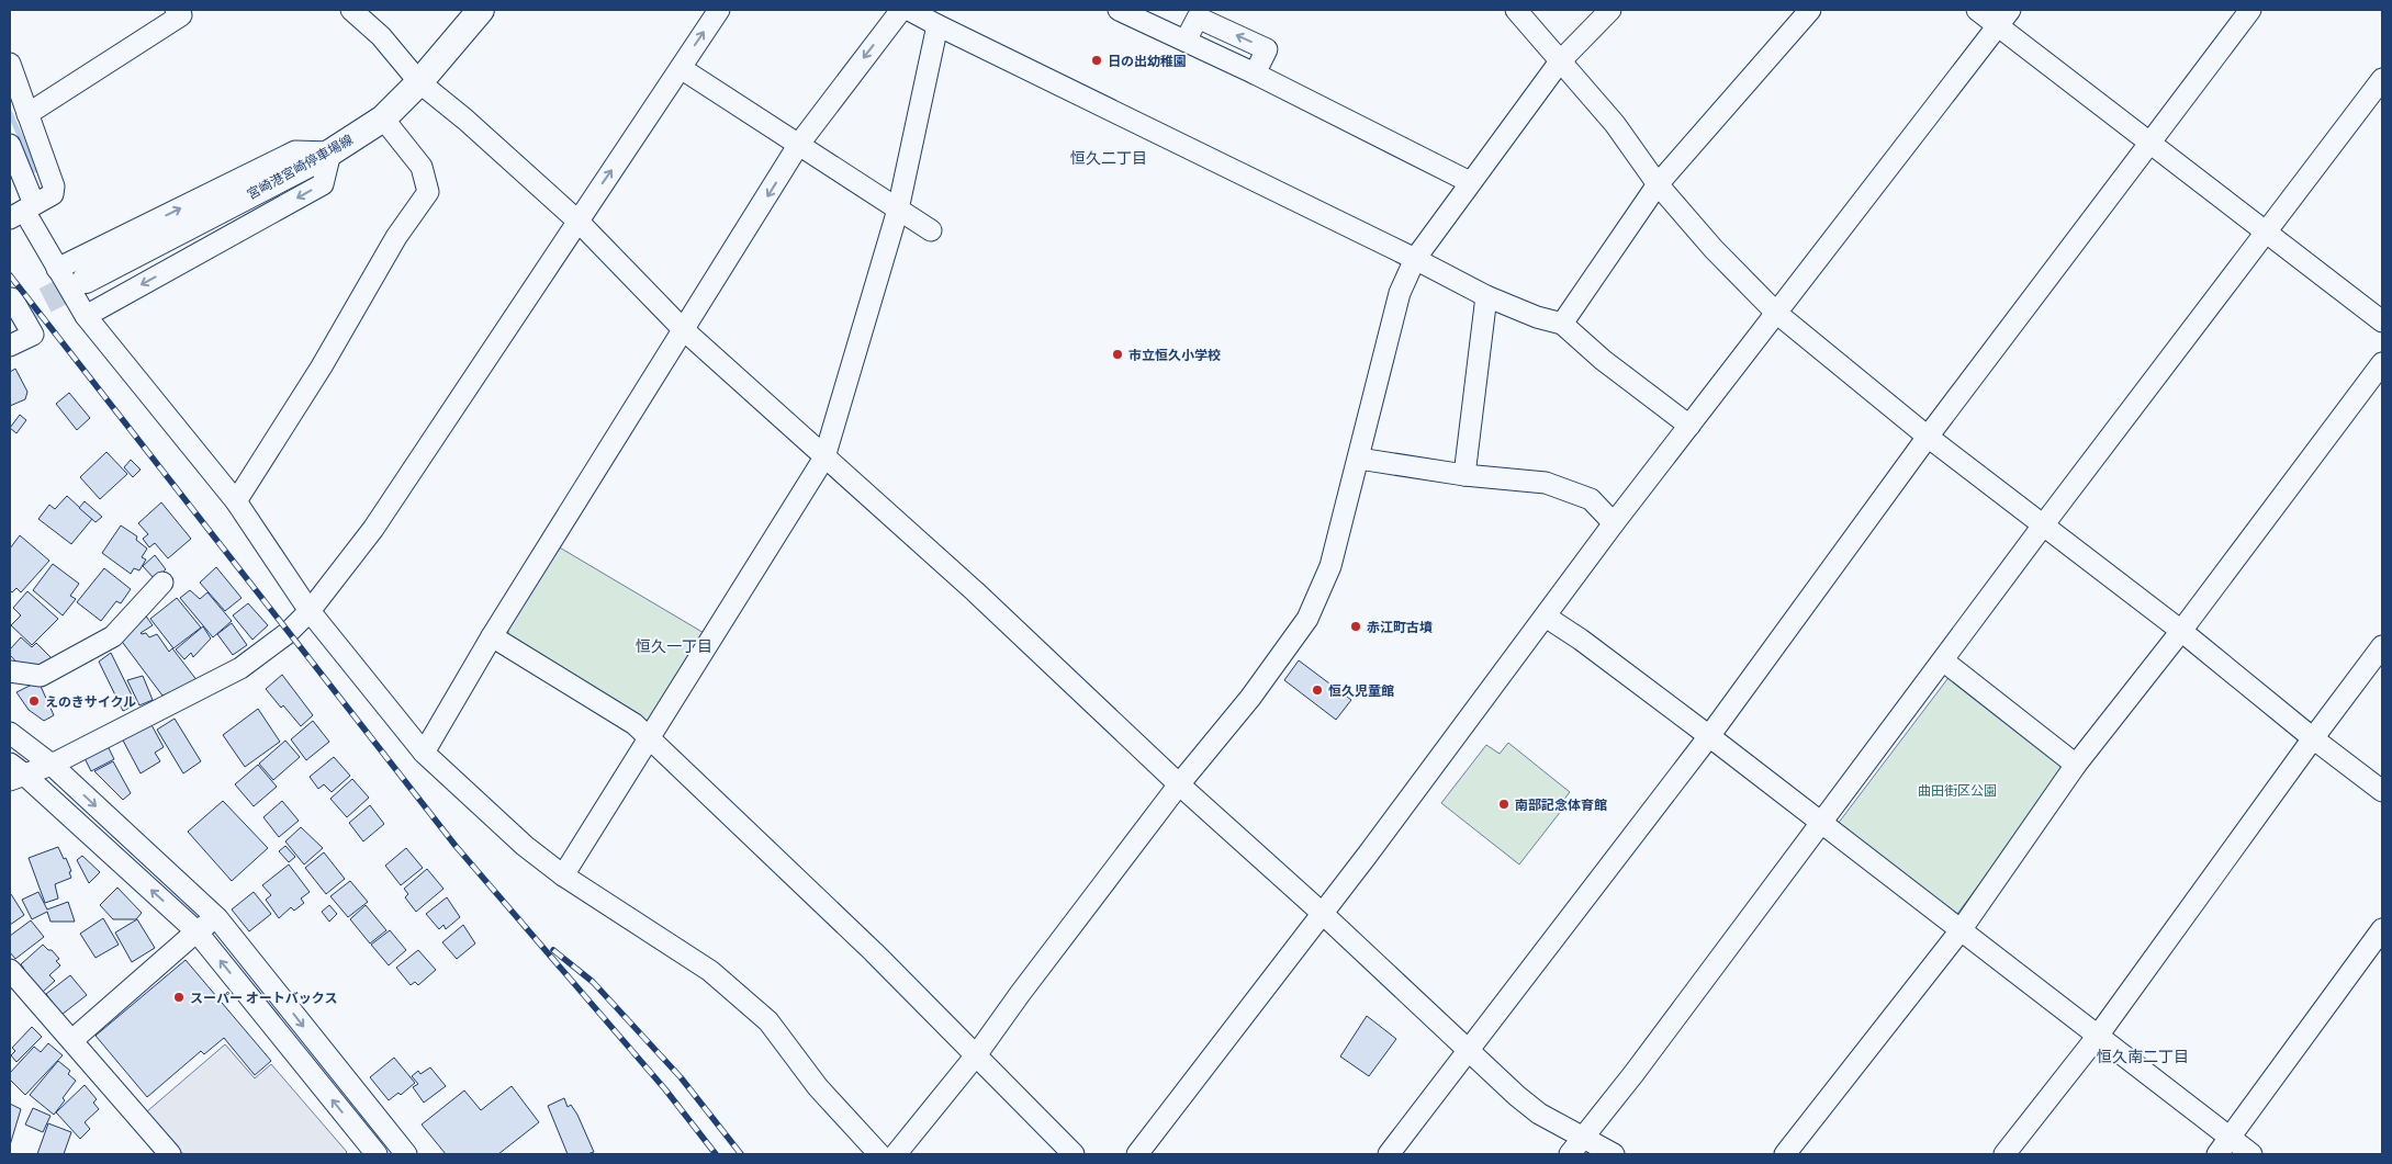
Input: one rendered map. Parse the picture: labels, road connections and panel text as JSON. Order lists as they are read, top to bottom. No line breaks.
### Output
{"streets":{"main road":["宮崎港宮崎停車場線"]},"districts":["恒久二丁目","恒久一丁目","恒久南二丁目"],"parks":["曲田街区公園"],"places":["日の出幼稚園","市立恒久小学校","赤江町古墳","恒久児童館","えのきサイクル","南部記念体育館","スーパー オートバックス"]}
